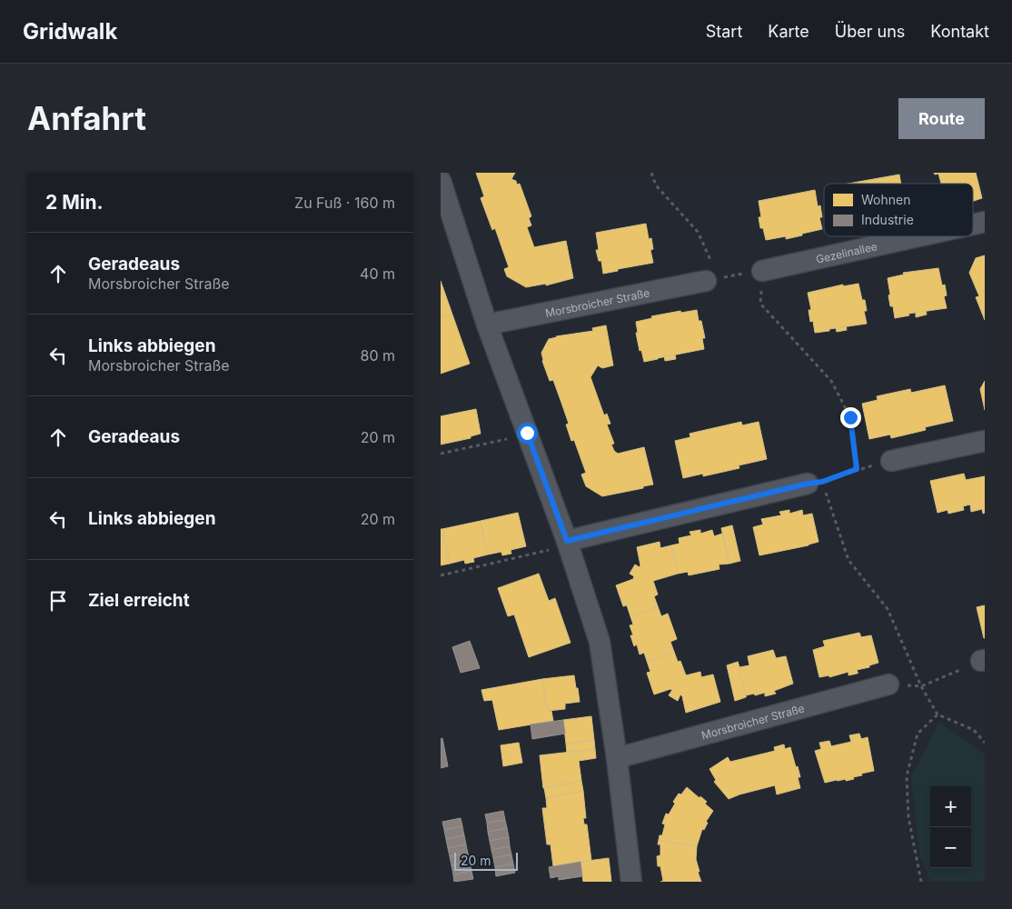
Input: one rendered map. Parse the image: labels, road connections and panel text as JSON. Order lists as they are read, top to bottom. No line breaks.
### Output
{"streets":{"street":["Gezelinallee","Morsbroicher Straße"]},"legend":["Wohnen","Industrie"],"scale_bar":"20 m","page":{"header":"Gridwalk","nav":["Start","Karte","Über uns","Kontakt"],"buttons":"Route","title":"Anfahrt","heading":["2 Min.","Zu Fuß · 160 m"],"list":[["Geradeaus","Morsbroicher Straße","40 m"],["Links abbiegen","Morsbroicher Straße","80 m"],["Geradeaus","20 m"],["Links abbiegen","20 m"],"Ziel erreicht"],"map_buttons":["+","−"],"scale":"20 m"}}
